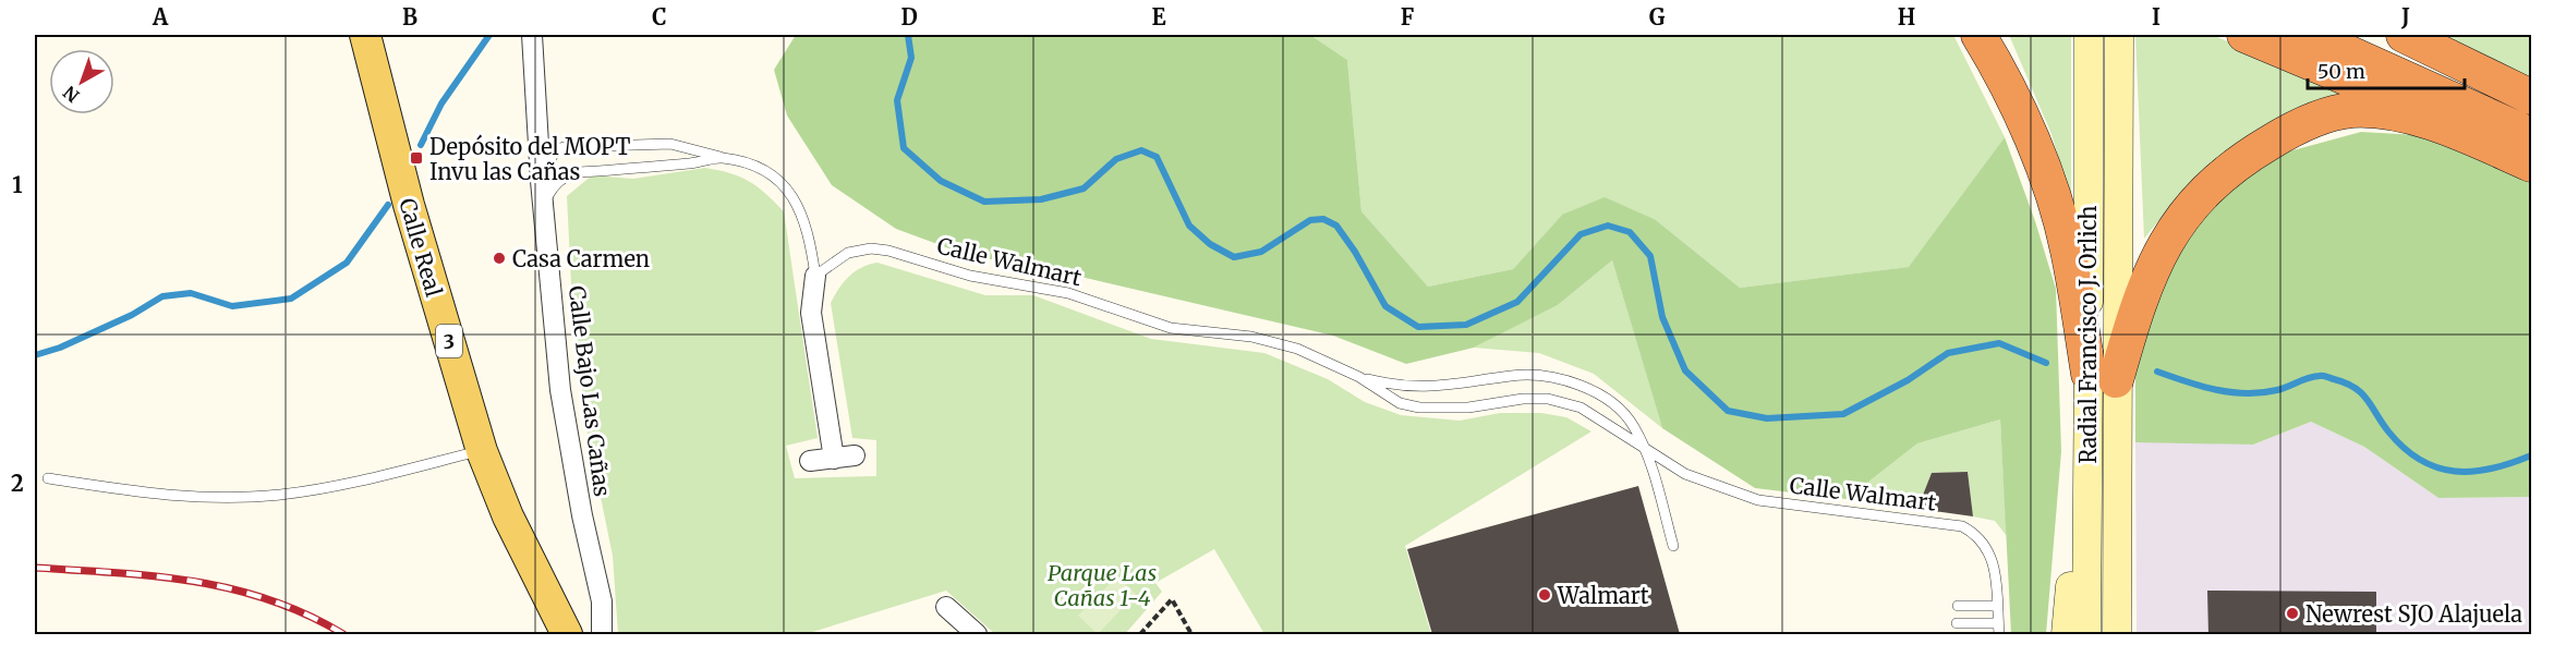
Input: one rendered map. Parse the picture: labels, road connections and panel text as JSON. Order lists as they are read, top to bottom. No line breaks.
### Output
{"streets":{"main road":["Calle Real","Radial Francisco J. Orlich","3"],"street":["Calle Bajo Las Cañas"],"lane":["Calle Walmart"]},"parks":["Parque Las Cañas 1-4"],"places":{"transit":["Depósito del MOPT Invu las Cañas"],"other":["Casa Carmen","Walmart","Newrest SJO Alajuela"]},"scale_bar":"50 m","north":"bottom left","grid":{"columns":["A","B","C","D","E","F","G","H","I","J"],"rows":["1","2"]}}
